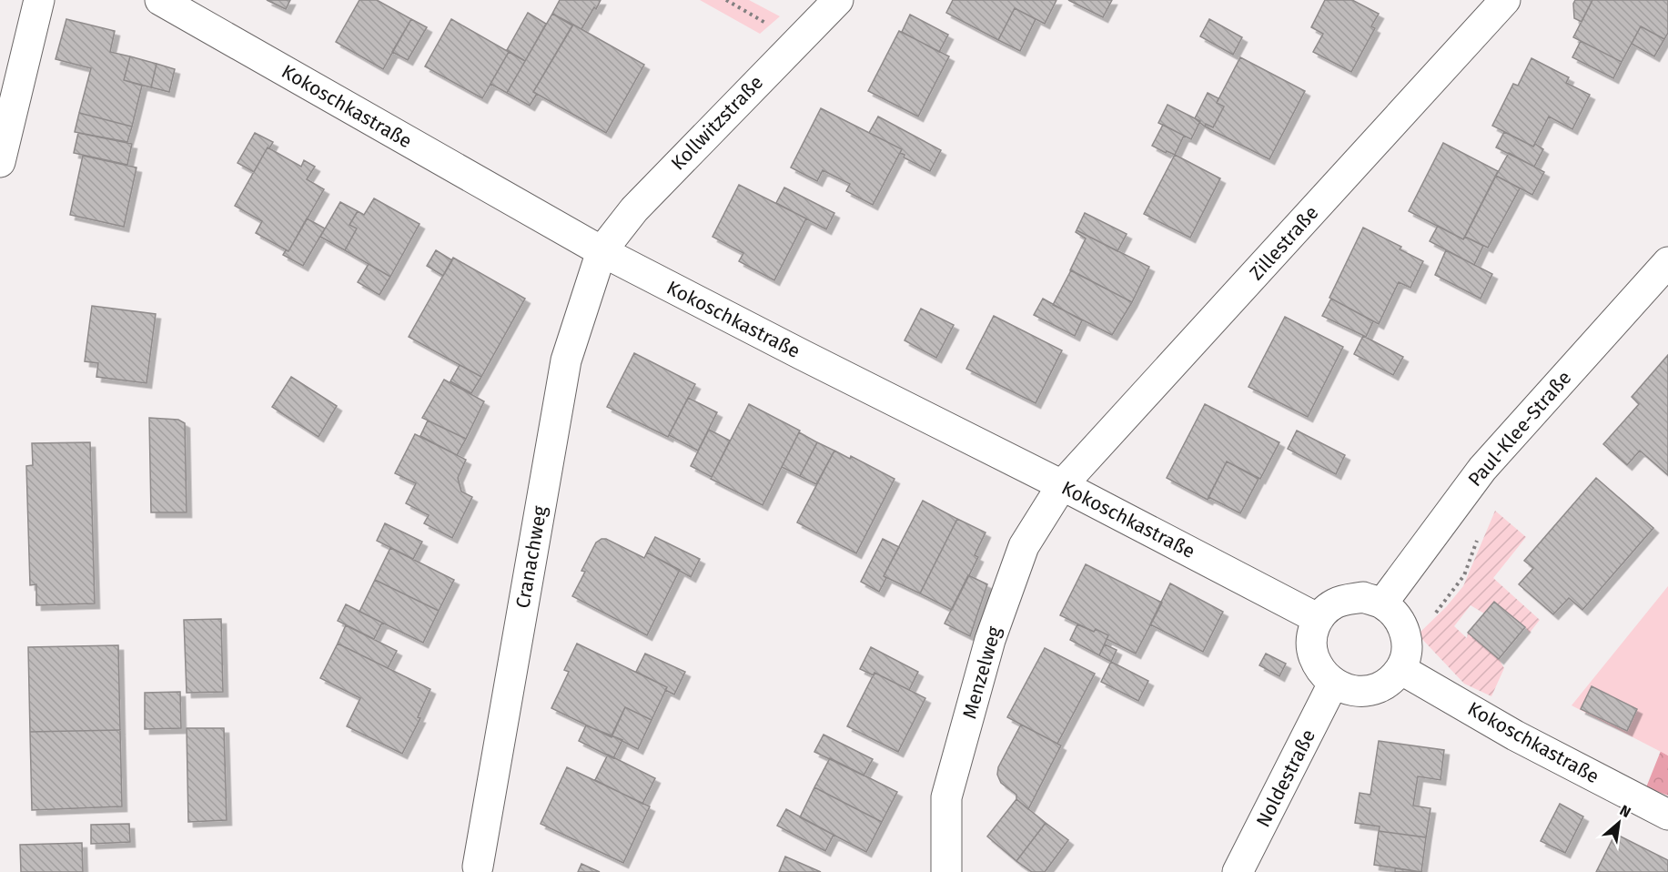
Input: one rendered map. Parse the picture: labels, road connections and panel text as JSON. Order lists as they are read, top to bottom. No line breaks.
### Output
{"streets":{"street":["Kokoschkastraße","Kollwitzstraße","Zillestraße","Paul-Klee-Straße","Cranachweg","Menzelweg","Noldestraße"]},"crossings":[["Kokoschkastraße","Kollwitzstraße"],["Kokoschkastraße","Zillestraße"],["Kokoschkastraße","Paul-Klee-Straße"],["Kokoschkastraße","Cranachweg"],["Kokoschkastraße","Menzelweg"],["Kokoschkastraße","Noldestraße"],["Kollwitzstraße","Cranachweg"],["Zillestraße","Menzelweg"],["Paul-Klee-Straße","Noldestraße"]],"north":"top right"}
